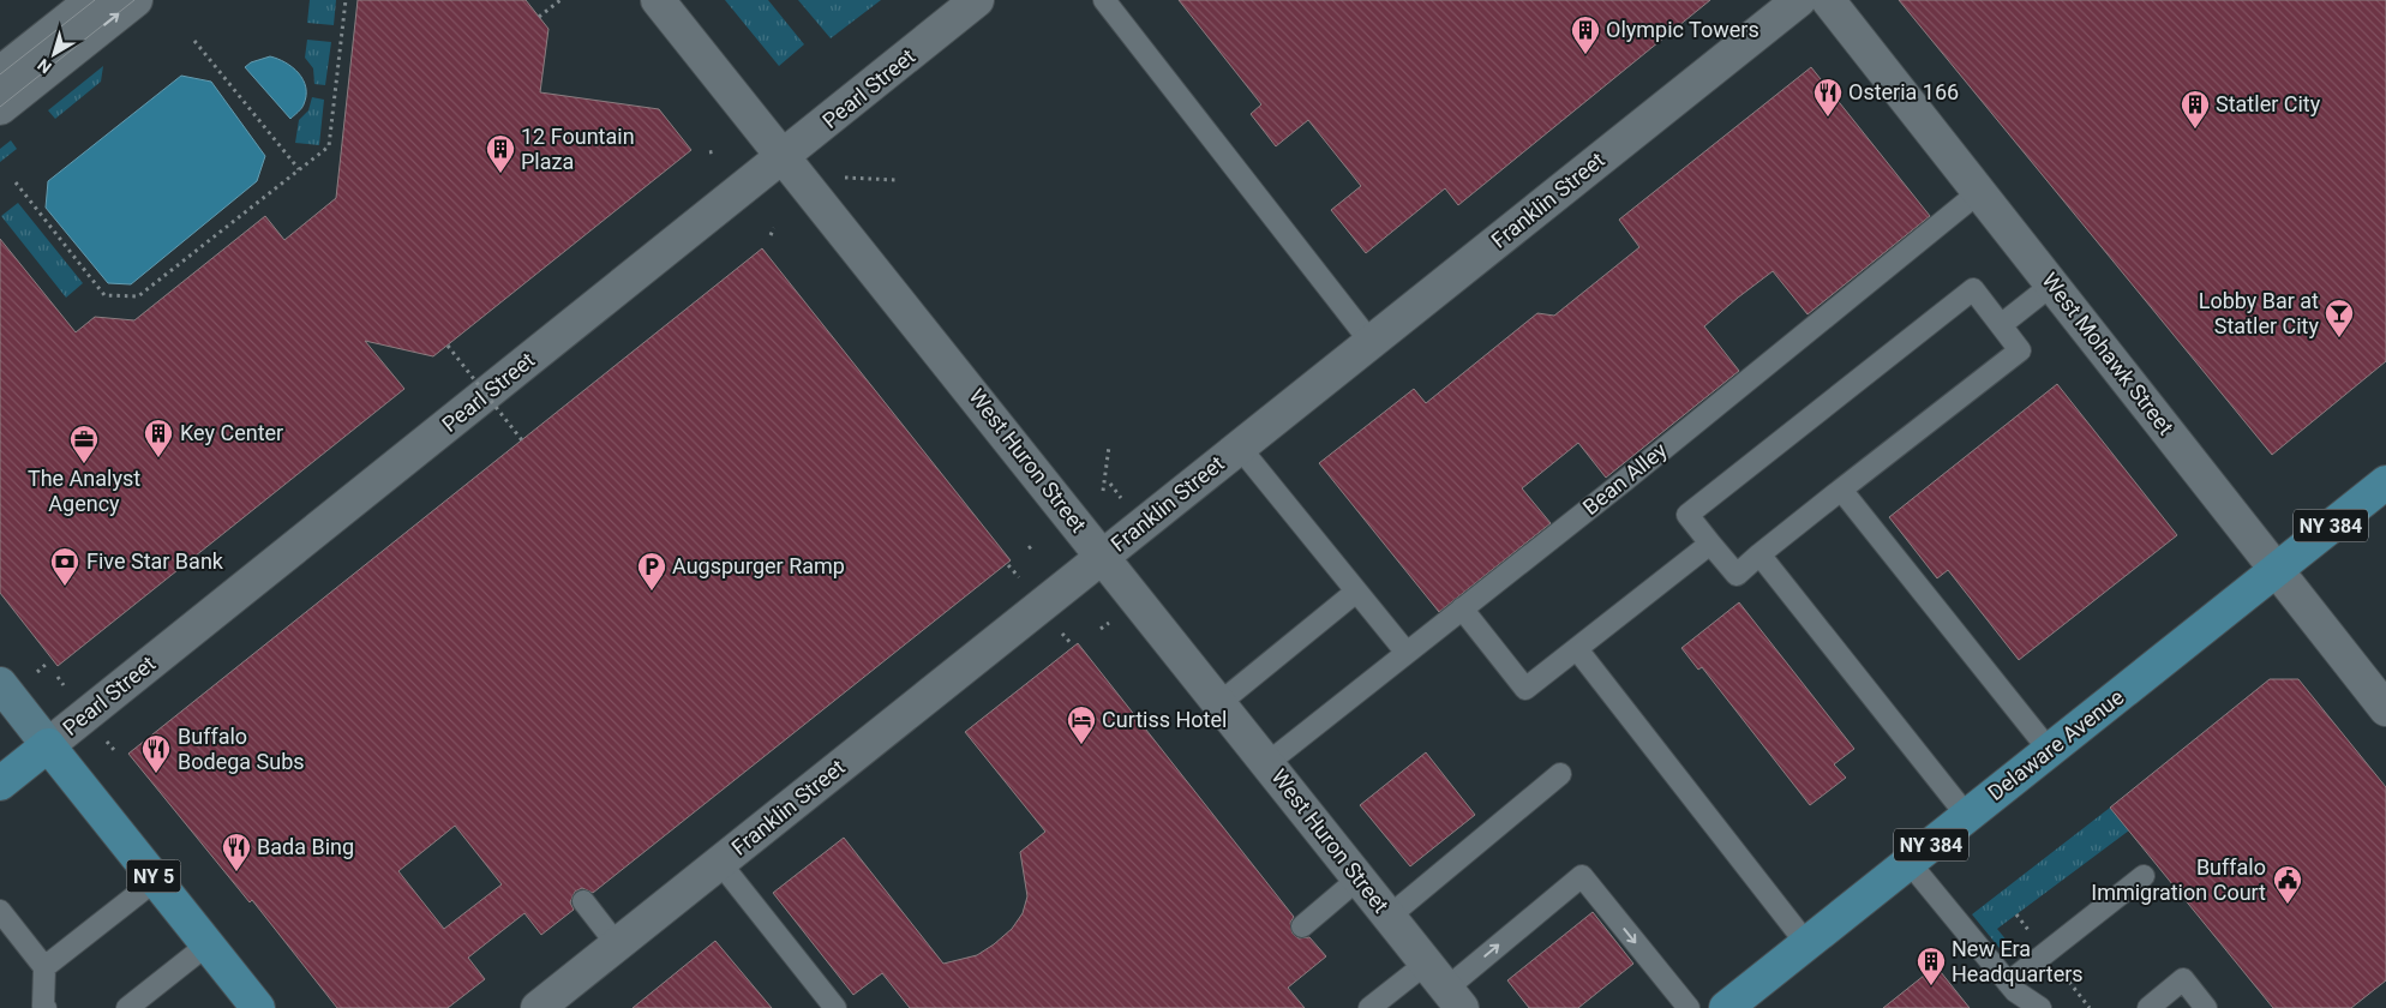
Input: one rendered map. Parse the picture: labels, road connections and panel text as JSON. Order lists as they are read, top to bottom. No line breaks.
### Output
{"streets":{"main road":["Pearl Street","NY 384","Delaware Avenue","NY 5"],"street":["Franklin Street","West Mohawk Street","West Huron Street"],"lane":["Bean Alley"]},"crossings":[["Pearl Street","West Huron Street"],["Pearl Street","NY 5"],["Franklin Street","West Huron Street"],["West Mohawk Street","Bean Alley"],["West Mohawk Street","Delaware Avenue"],["West Huron Street","Bean Alley"]],"places":{"building":["Olympic Towers","Statler City","12 Fountain Plaza","Key Center","New Era Headquarters"],"restaurant":["Osteria 166","Buffalo Bodega Subs","Bada Bing"],"bar":["Lobby Bar at Statler City"],"office":["The Analyst Agency"],"bank":["Five Star Bank"],"parking":["Augspurger Ramp"],"hotel":["Curtiss Hotel"],"public building":["Buffalo Immigration Court"]},"north":"bottom left"}
